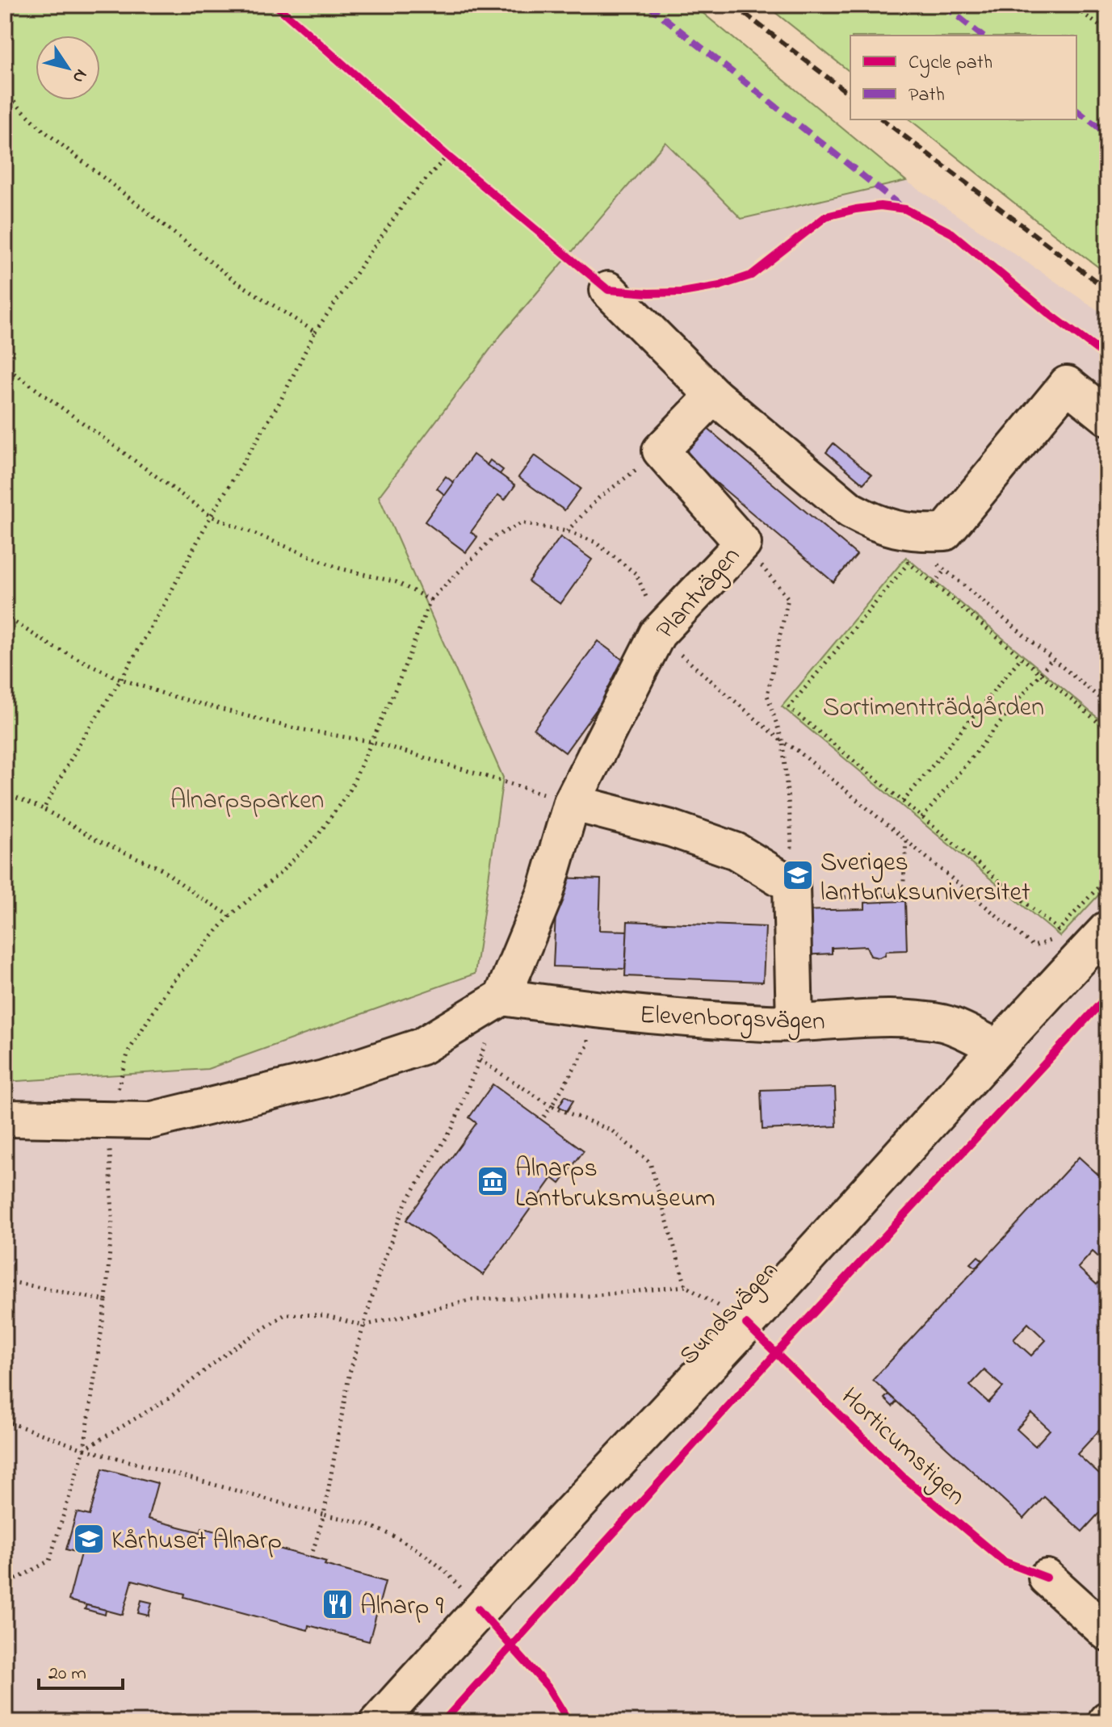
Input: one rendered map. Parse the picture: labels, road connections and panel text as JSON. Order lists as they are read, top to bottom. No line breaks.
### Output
{"streets":{"street":["Plantvägen","Elevenborgsvägen","Sundsvägen"],"cycle path":["Horticumstigen"]},"crossings":[["Plantvägen","Elevenborgsvägen"],["Elevenborgsvägen","Sundsvägen"]],"parks":["Sortimentträdgården","Alnarpsparken"],"places":{"school or university":["Sveriges lantbruksuniversitet","Kårhuset Alnarp"],"museum":["Alnarps Lantbruksmuseum"],"restaurant":["Alnarp 9"]},"legend":["Cycle path","Path"],"scale_bar":"20 m","north":"bottom right"}
